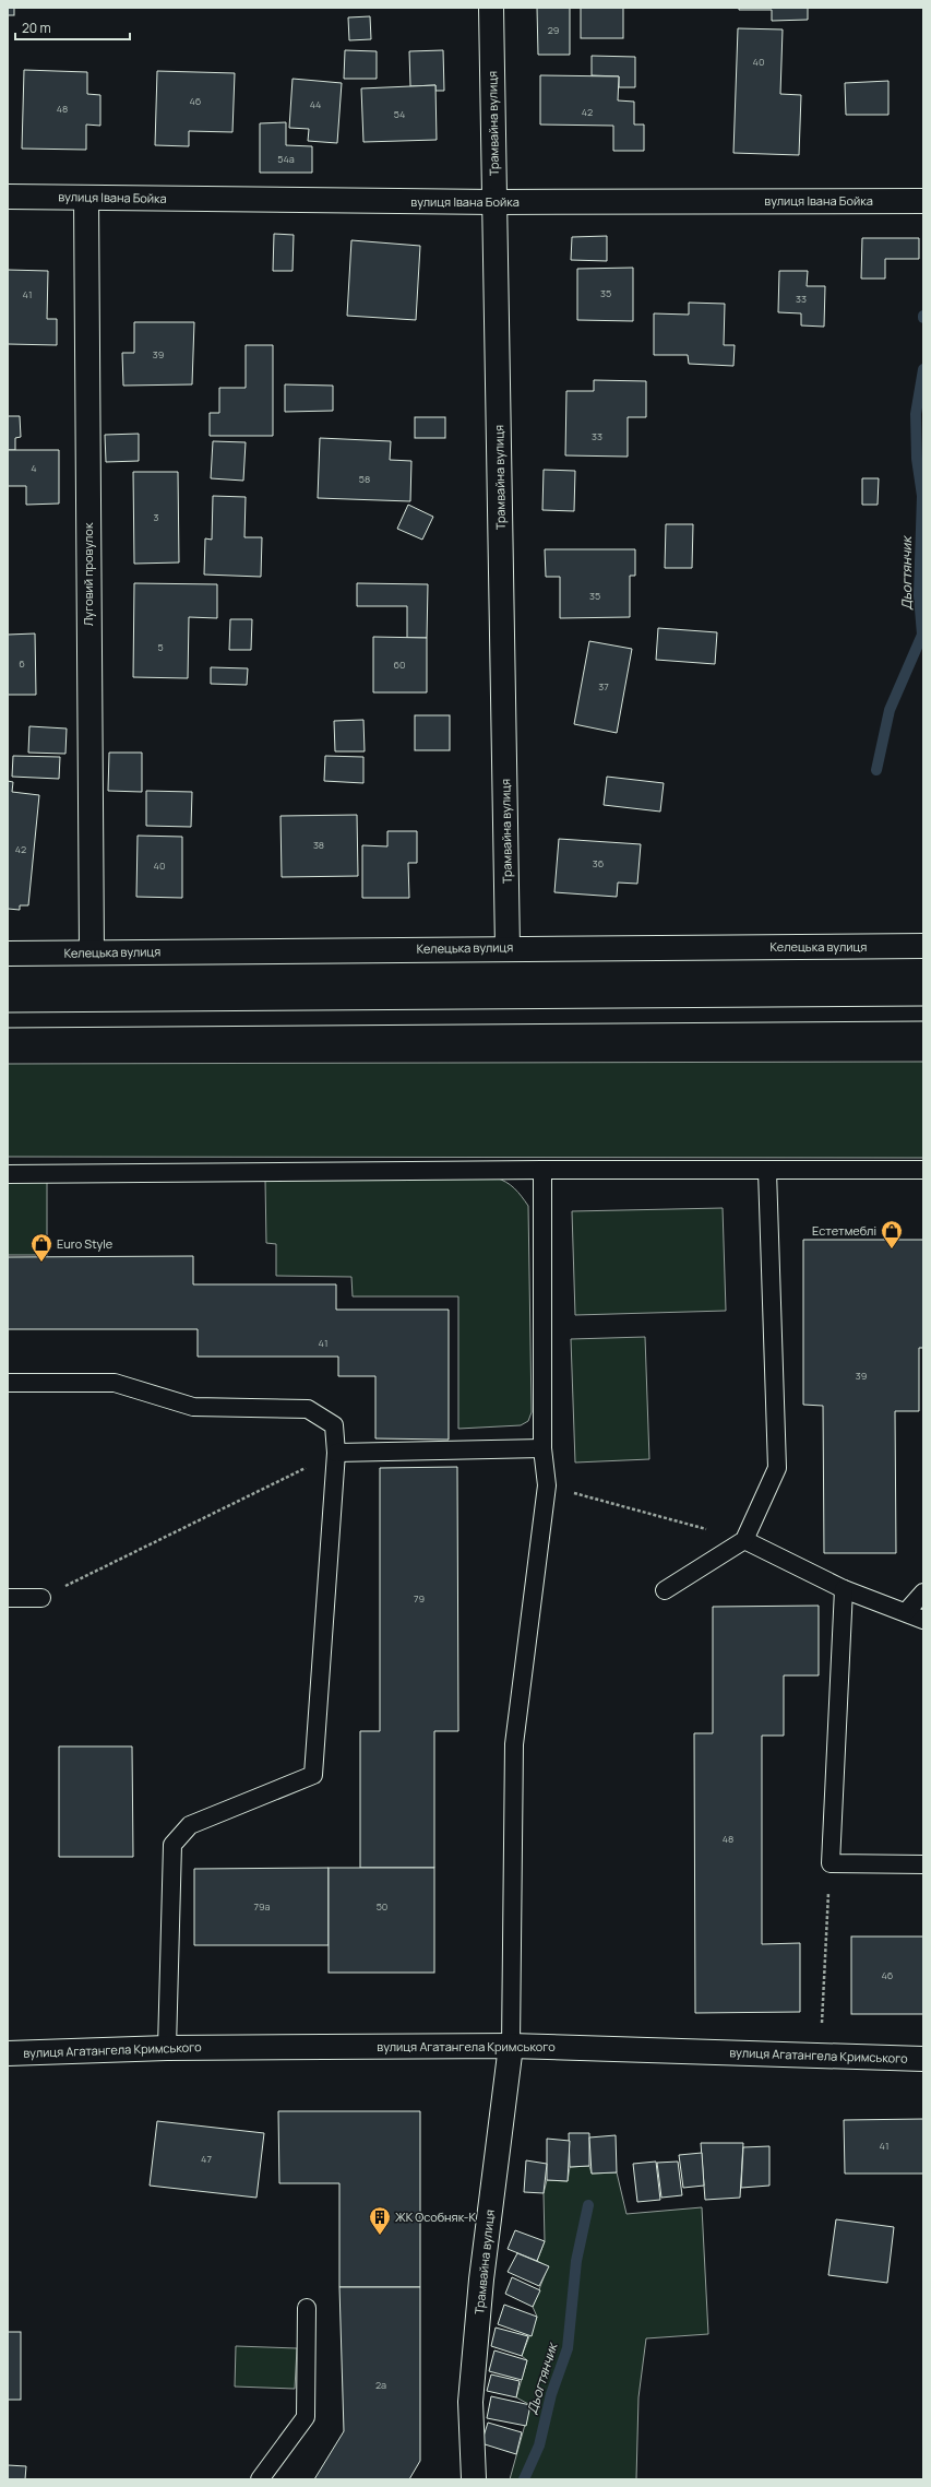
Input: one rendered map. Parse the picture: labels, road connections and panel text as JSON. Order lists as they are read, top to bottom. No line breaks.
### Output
{"streets":{"street":["Трамвайна вулиця","вулиця Івана Бойка","Луговий провулок","Келецька вулиця","вулиця Агатангела Кримського"]},"crossings":[["Трамвайна вулиця","вулиця Івана Бойка"],["Трамвайна вулиця","Келецька вулиця"],["Трамвайна вулиця","вулиця Агатангела Кримського"],["вулиця Івана Бойка","Луговий провулок"],["Луговий провулок","Келецька вулиця"]],"water":["Дьогтянчик"],"places":{"shop":["Естетмеблі","Euro Style"],"building":["ЖК Особняк-К"]},"house_numbers":["29","40","46","44","48","42","54","54а","35","41","33","39","33","4","58","3","35","5","6","60","37","38","42","36","40","41","39","79","48","79а","50","46","41","47","2а"],"scale_bar":"20 m"}
